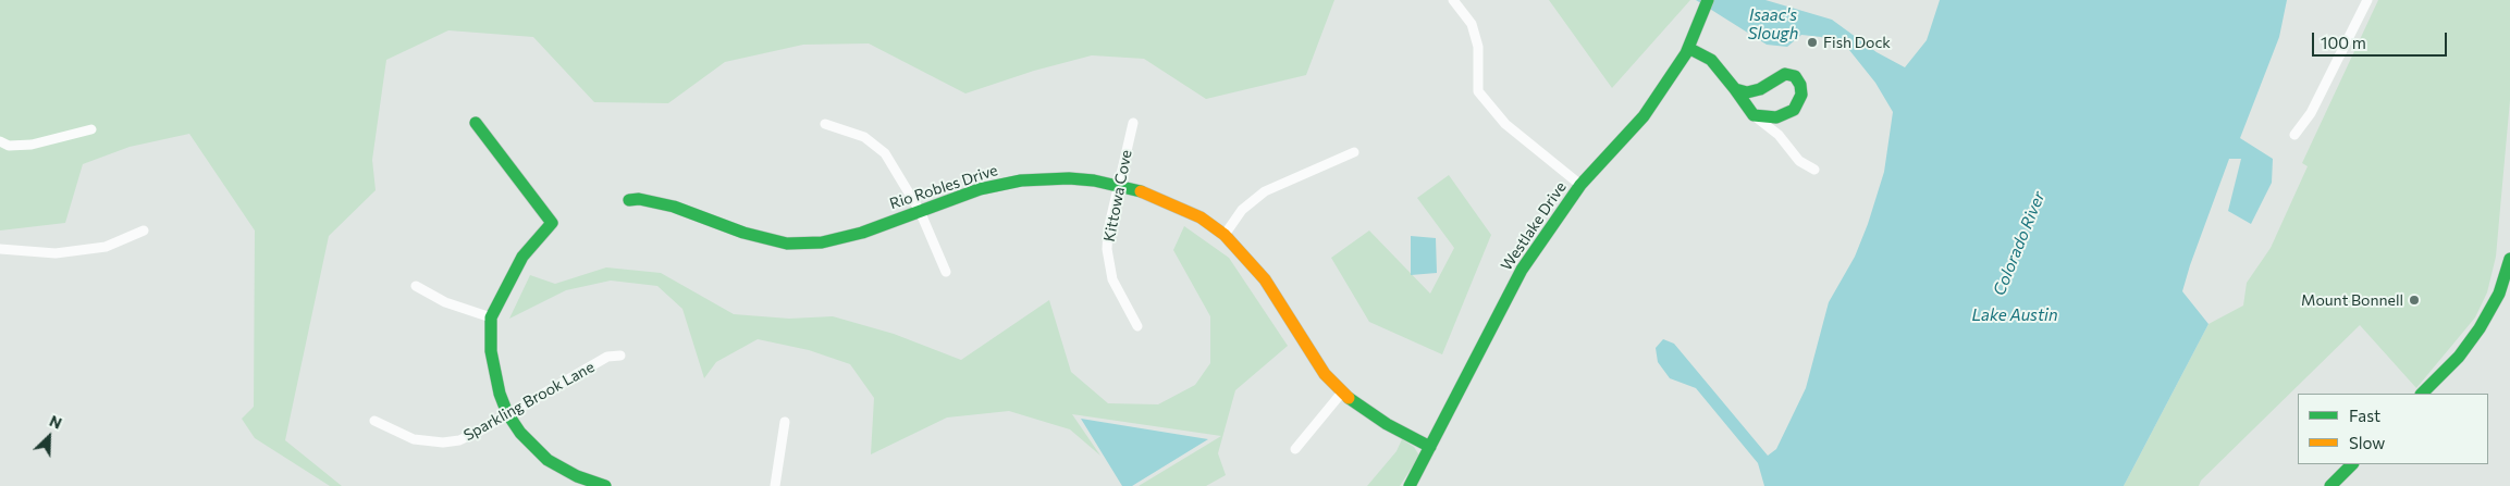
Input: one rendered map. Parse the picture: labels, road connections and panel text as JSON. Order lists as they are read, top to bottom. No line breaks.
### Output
{"streets":{"street":["Rio Robles Drive","Kittowa Cove","Westlake Drive","Sparkling Brook Lane"]},"crossings":[["Rio Robles Drive","Kittowa Cove"],["Rio Robles Drive","Westlake Drive"]],"water":["Isaac's Slough","Colorado River","Lake Austin"],"places":["Fish Dock","Mount Bonnell"],"legend":["Fast","Slow"],"scale_bar":"100 m","north":"top right"}
